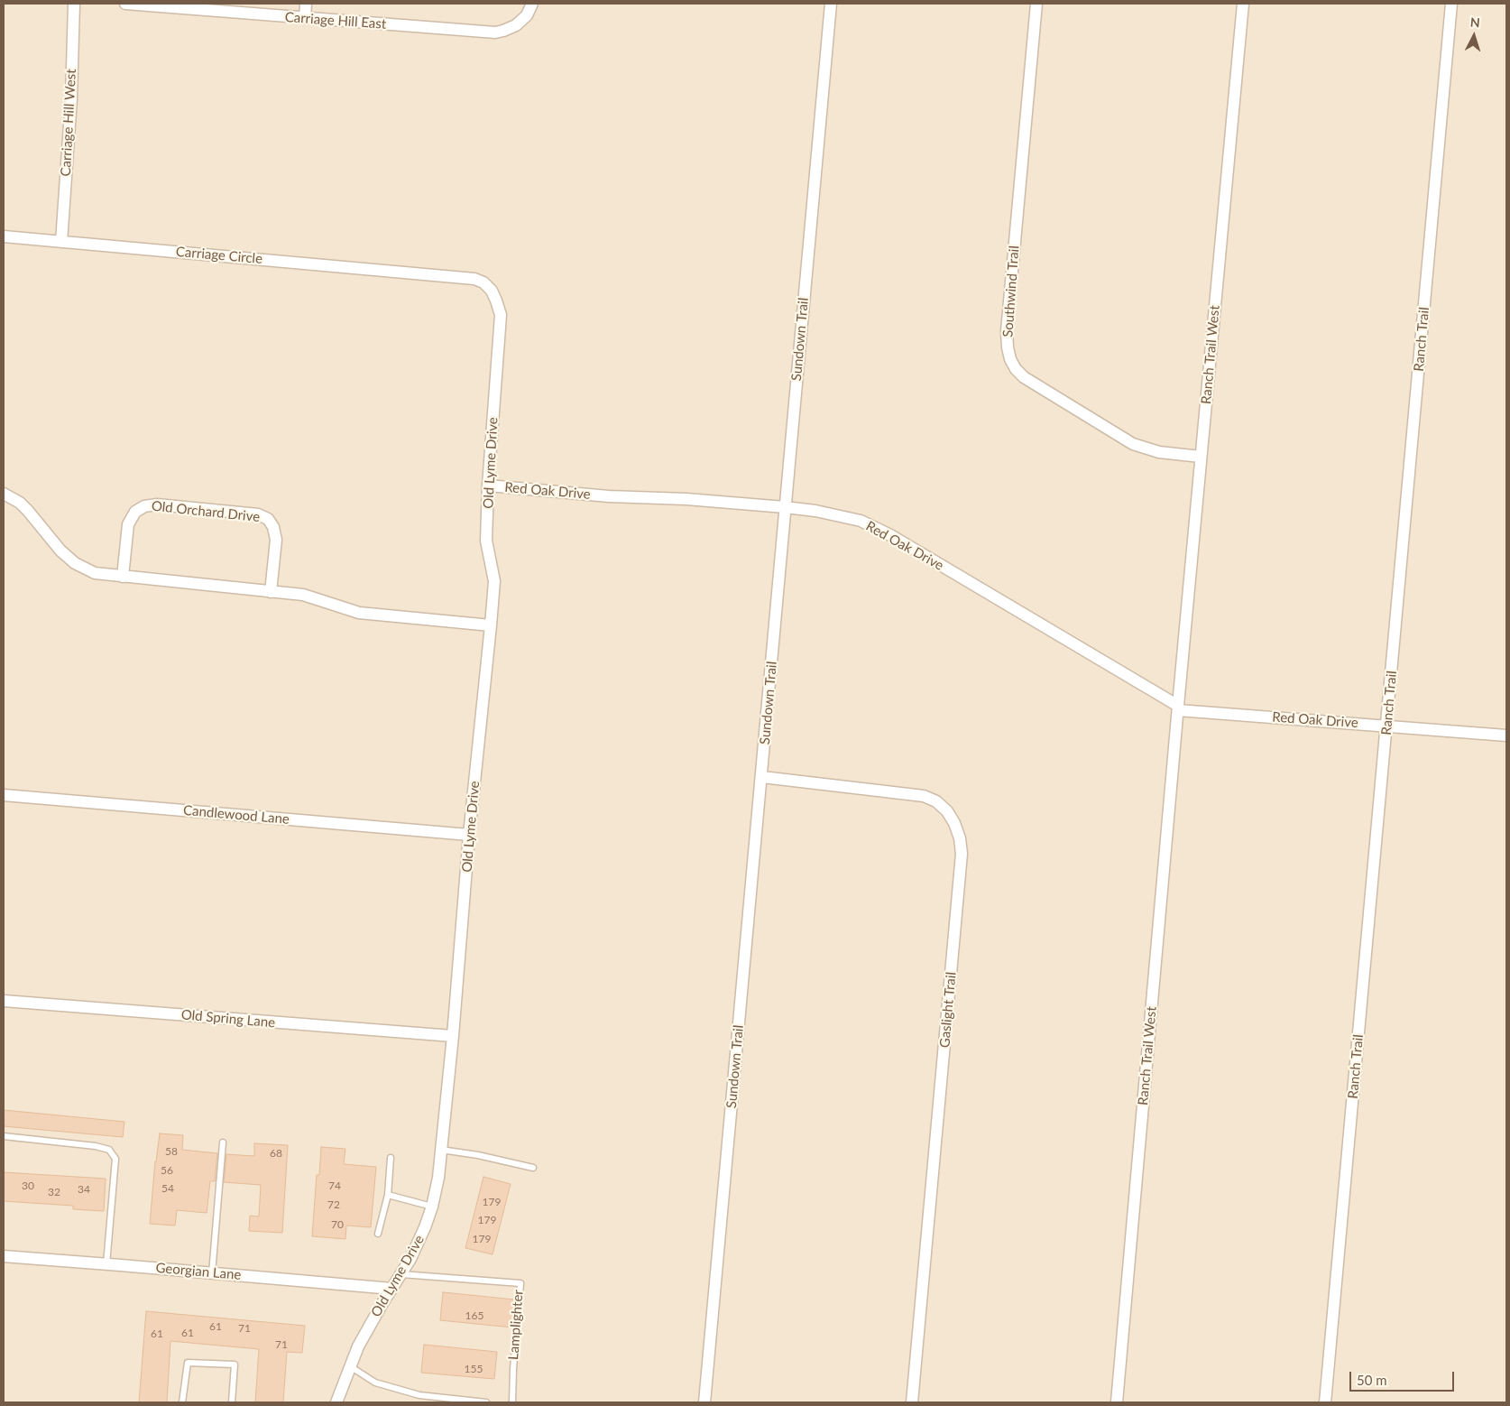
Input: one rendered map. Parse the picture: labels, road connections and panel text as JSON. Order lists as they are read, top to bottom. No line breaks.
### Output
{"streets":{"street":["Carriage Hill East","Carriage Hill West","Carriage Circle","Southwind Trail","Sundown Trail","Ranch Trail","Ranch Trail West","Old Lyme Drive","Red Oak Drive","Old Orchard Drive","Candlewood Lane","Gaslight Trail","Old Spring Lane","Georgian Lane"],"lane":["Lamplighter"]},"crossings":[["Carriage Hill West","Carriage Circle"],["Carriage Circle","Old Lyme Drive"],["Southwind Trail","Ranch Trail West"],["Sundown Trail","Red Oak Drive"],["Sundown Trail","Gaslight Trail"],["Ranch Trail","Red Oak Drive"],["Ranch Trail West","Red Oak Drive"],["Old Lyme Drive","Red Oak Drive"],["Old Lyme Drive","Candlewood Lane"],["Old Lyme Drive","Old Spring Lane"],["Old Lyme Drive","Georgian Lane"],["Old Lyme Drive","Lamplighter"]],"house_numbers":["58","68","56","30","74","54","34","32","179","72","179","70","179","165","61","71","61","61","71","155"],"scale_bar":"50 m","north":"top"}
